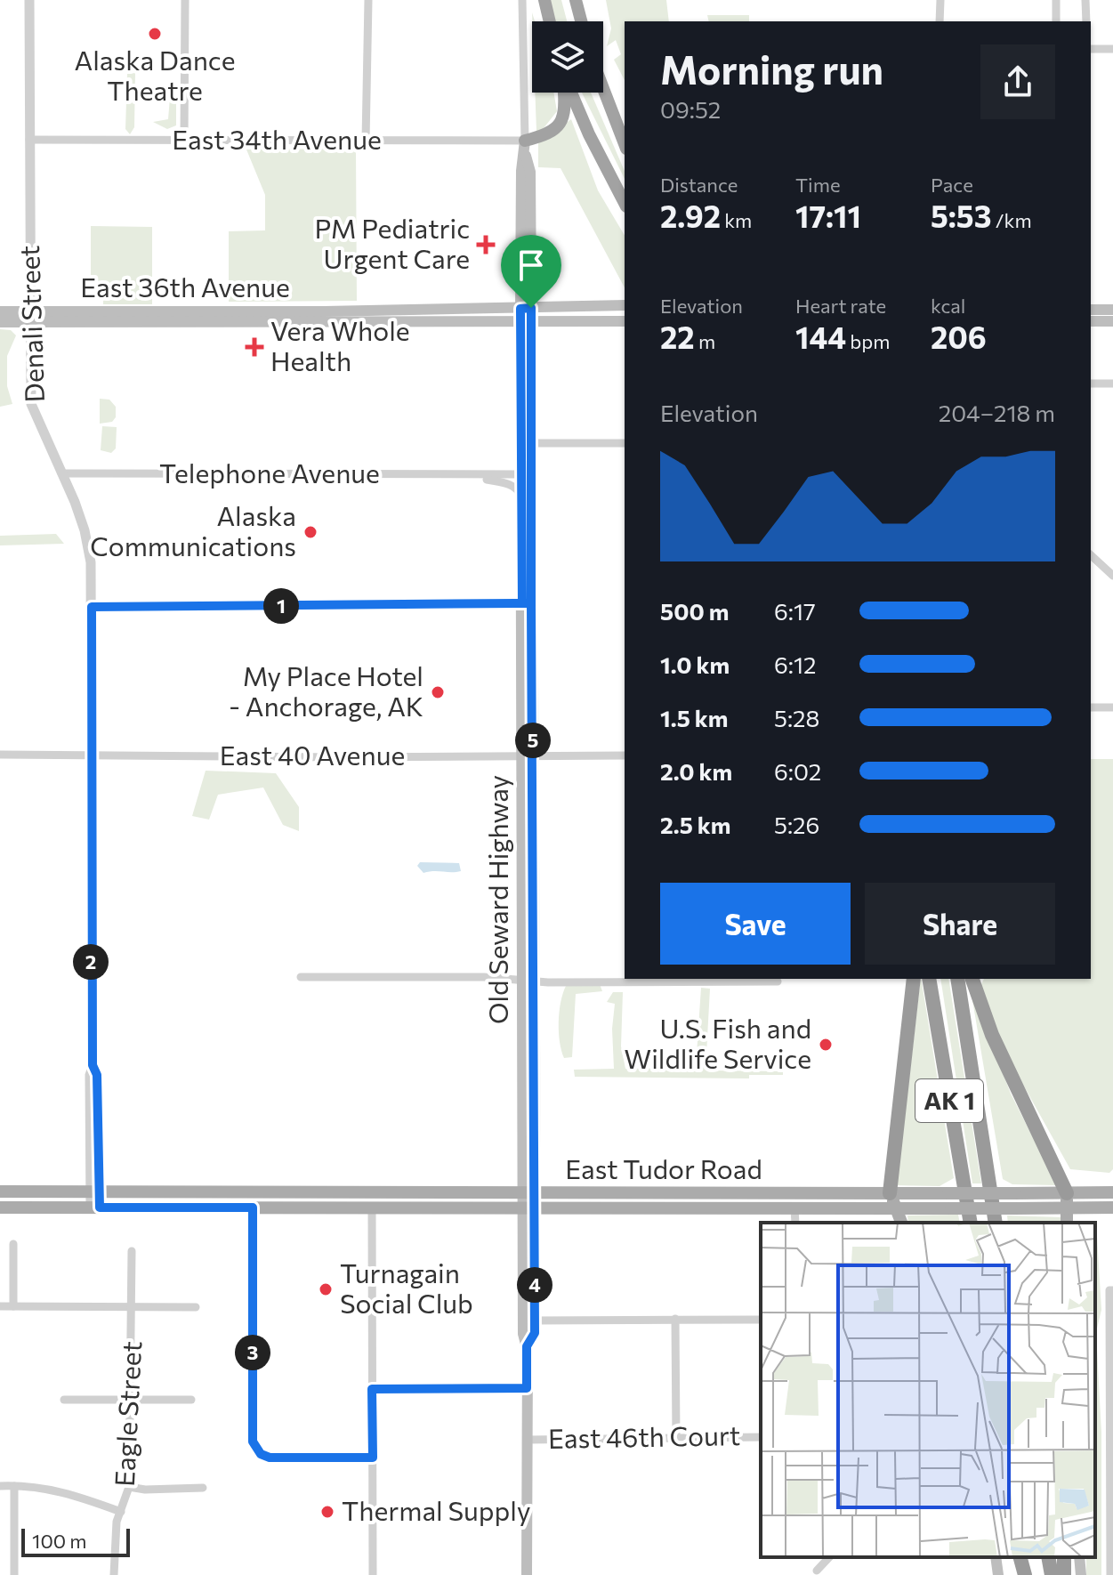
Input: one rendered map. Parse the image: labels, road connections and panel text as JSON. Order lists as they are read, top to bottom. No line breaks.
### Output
{"streets":{"highway":["AK 1"],"main road":["East 36th Avenue","Old Seward Highway","East Tudor Road"],"street":["East 34th Avenue","Denali Street","Telephone Avenue","East 40 Avenue","Eagle Street","East 46th Court"]},"crossings":[["East 34th Avenue","Denali Street"],["East 34th Avenue","Old Seward Highway"],["East 36th Avenue","Denali Street"],["East 36th Avenue","Old Seward Highway"],["Denali Street","Telephone Avenue"],["Denali Street","East 40 Avenue"],["Denali Street","East Tudor Road"],["Telephone Avenue","Old Seward Highway"],["East 40 Avenue","Old Seward Highway"],["Old Seward Highway","East Tudor Road"],["Old Seward Highway","East 46th Court"]],"places":{"other":["Alaska Dance Theatre","Alaska Communications","My Place Hotel - Anchorage, AK","U.S. Fish and Wildlife Service","Turnagain Social Club","Thermal Supply"],"health":["PM Pediatric Urgent Care","Vera Whole Health"]},"scale_bar":"100 m","page":{"heading":["Morning run","09:52"],"stats":[["Distance","2.92 km"],["Time","17:11"],["Pace","5:53 /km"],["Elevation","22 m"],["Heart rate","144 bpm"],["kcal","206"]],"chart":["Elevation","204–218 m"],"list":[{"name":"500 m","note":"6:17"},{"name":"1.0 km","note":"6:12"},{"name":"1.5 km","note":"5:28"},{"name":"2.0 km","note":"6:02"},{"name":"2.5 km","note":"5:26"}],"pins":["1","5","2","4","3"],"buttons":["Save","Share"],"scale":"100 m"}}
